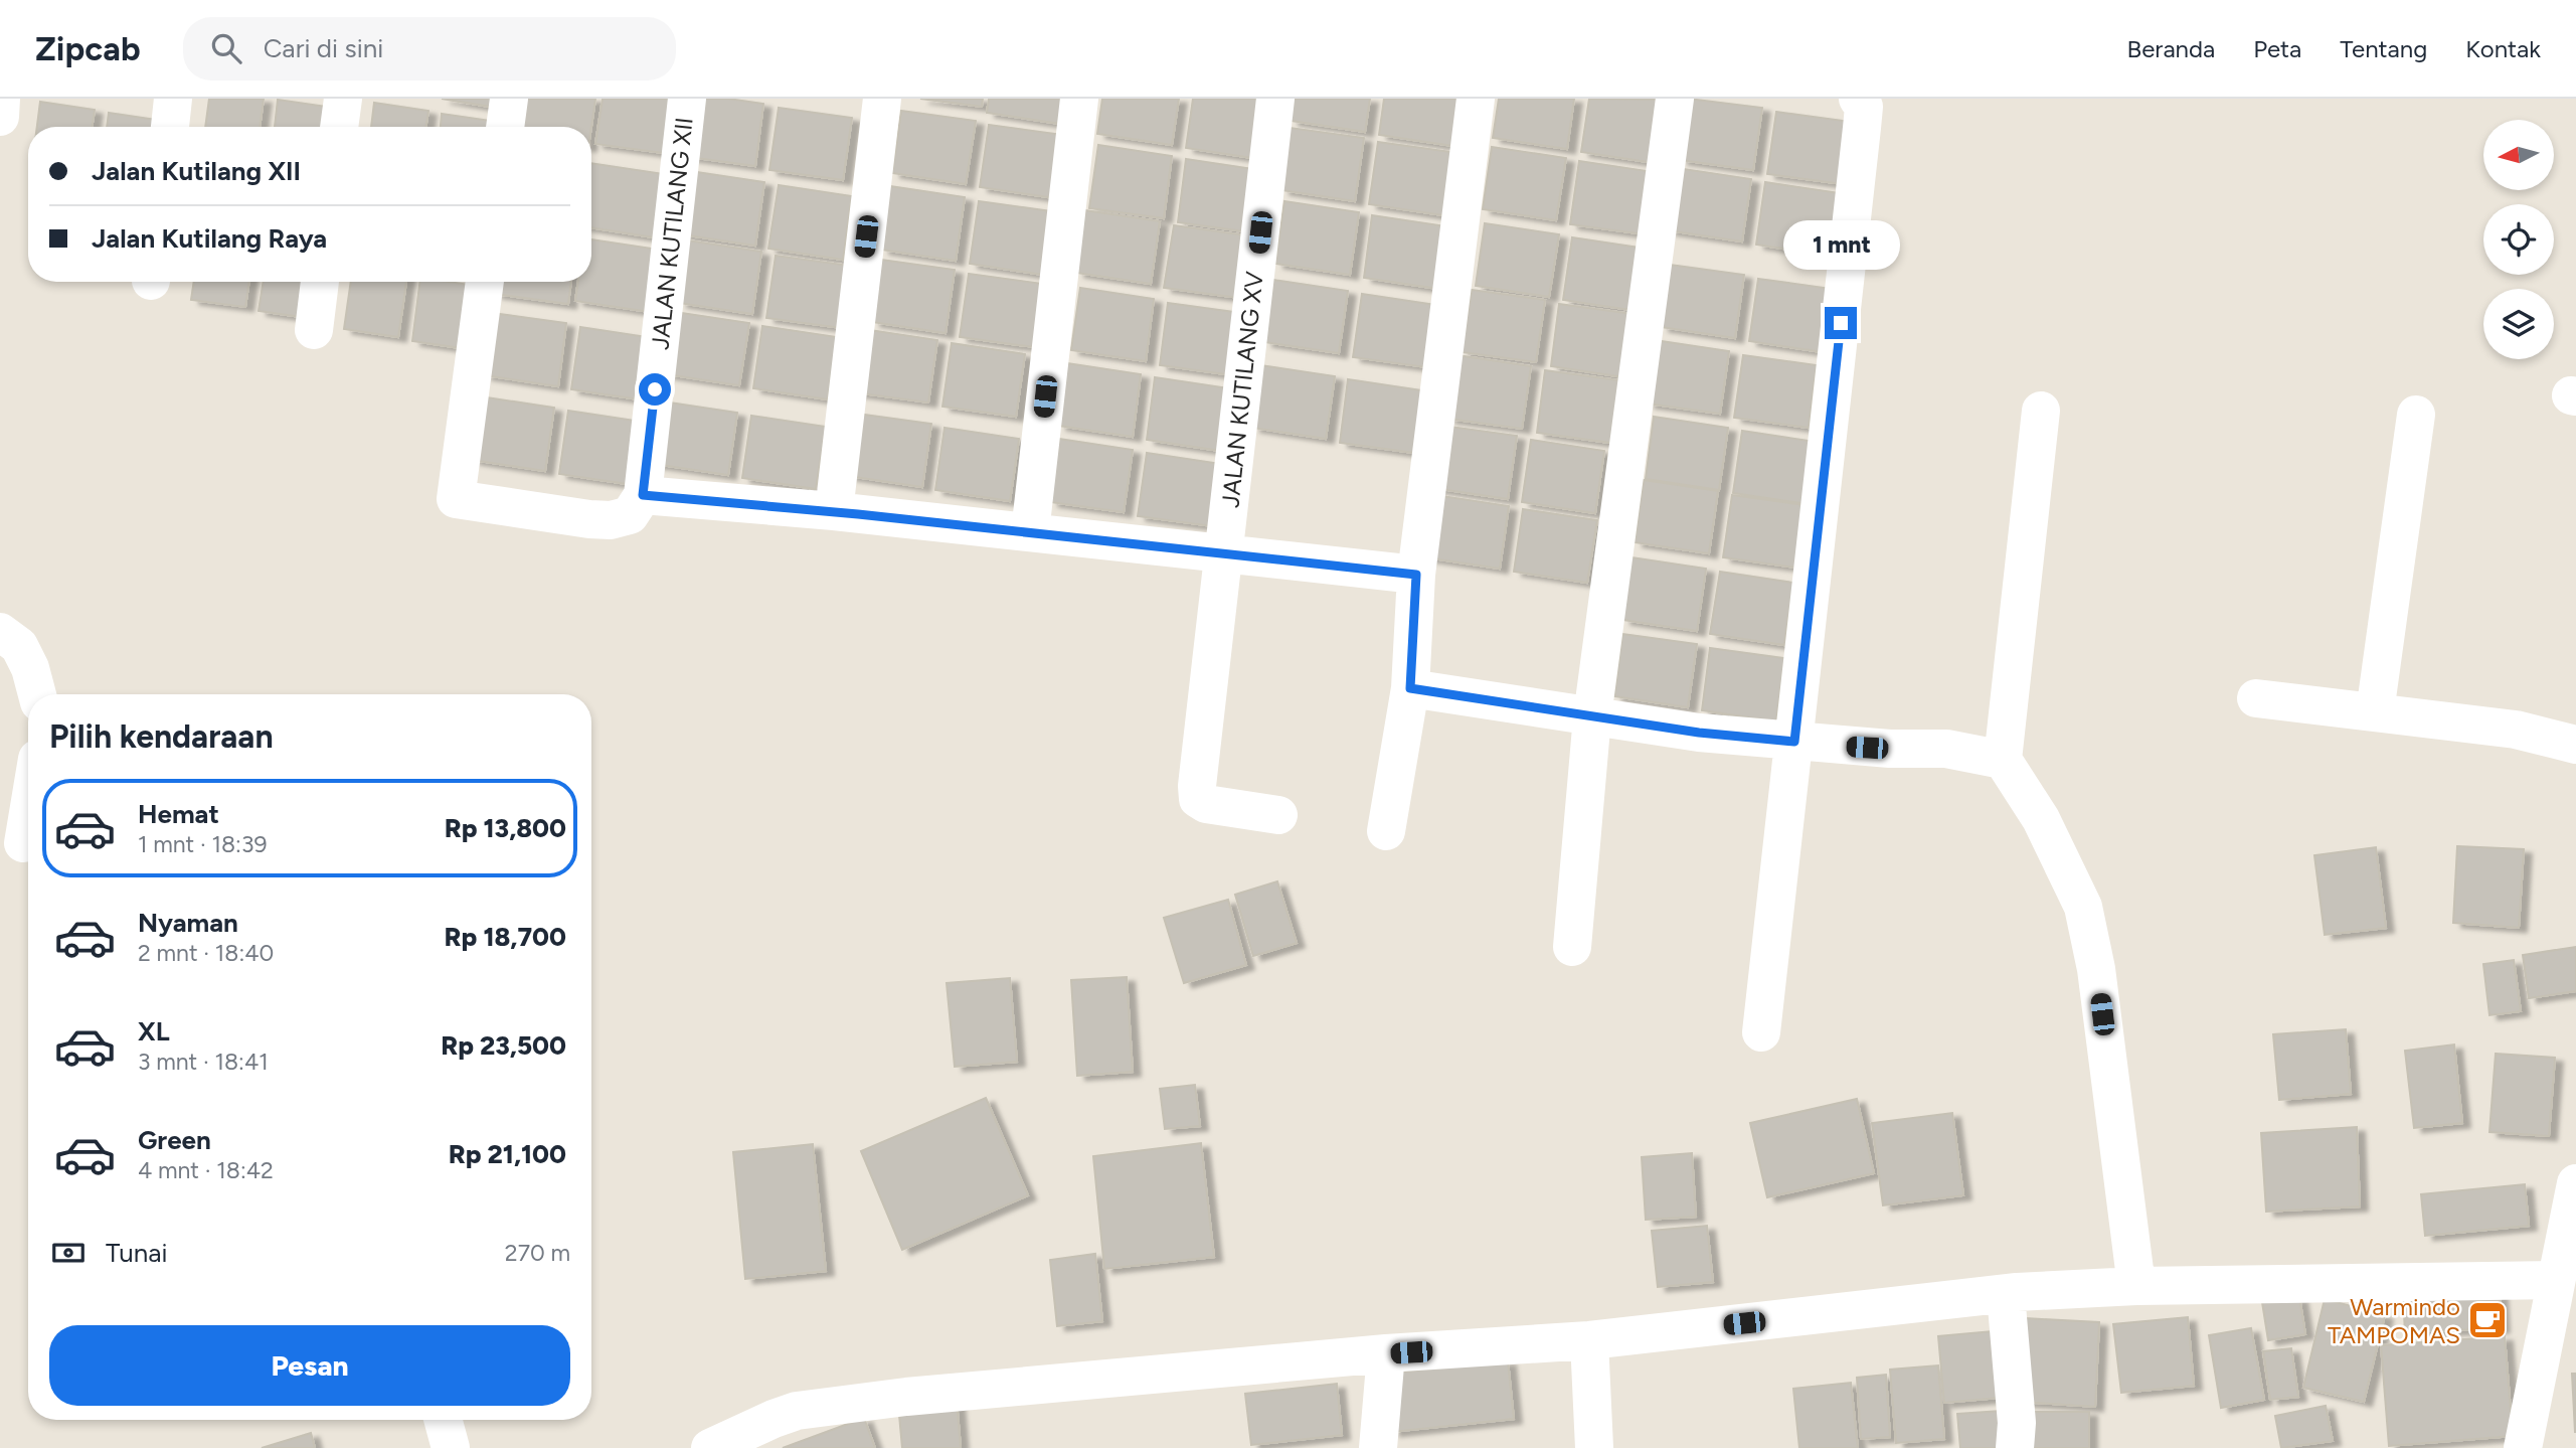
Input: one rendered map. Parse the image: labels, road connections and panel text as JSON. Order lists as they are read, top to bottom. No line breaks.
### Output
{"streets":{"street":["JALAN KUTILANG XII","JALAN KUTILANG XV"]},"places":{"cafe":["Warmindo TAMPOMAS"]},"north":"left","page":{"header":"Zipcab","search":"Cari di sini","nav":["Beranda","Peta","Tentang","Kontak"],"banner":["Jalan Kutilang XII","Jalan Kutilang Raya"],"bubble":"1 mnt","heading":"Pilih kendaraan","list":[{"name":"Hemat","note":"1 mnt · 18:39","value":"Rp 13,800"},{"name":"Nyaman","note":"2 mnt · 18:40","value":"Rp 18,700"},{"name":"XL","note":"3 mnt · 18:41","value":"Rp 23,500"},{"name":"Green","note":"4 mnt · 18:42","value":"Rp 21,100"}],"pay":["Tunai","270 m"],"buttons":"Pesan"}}
